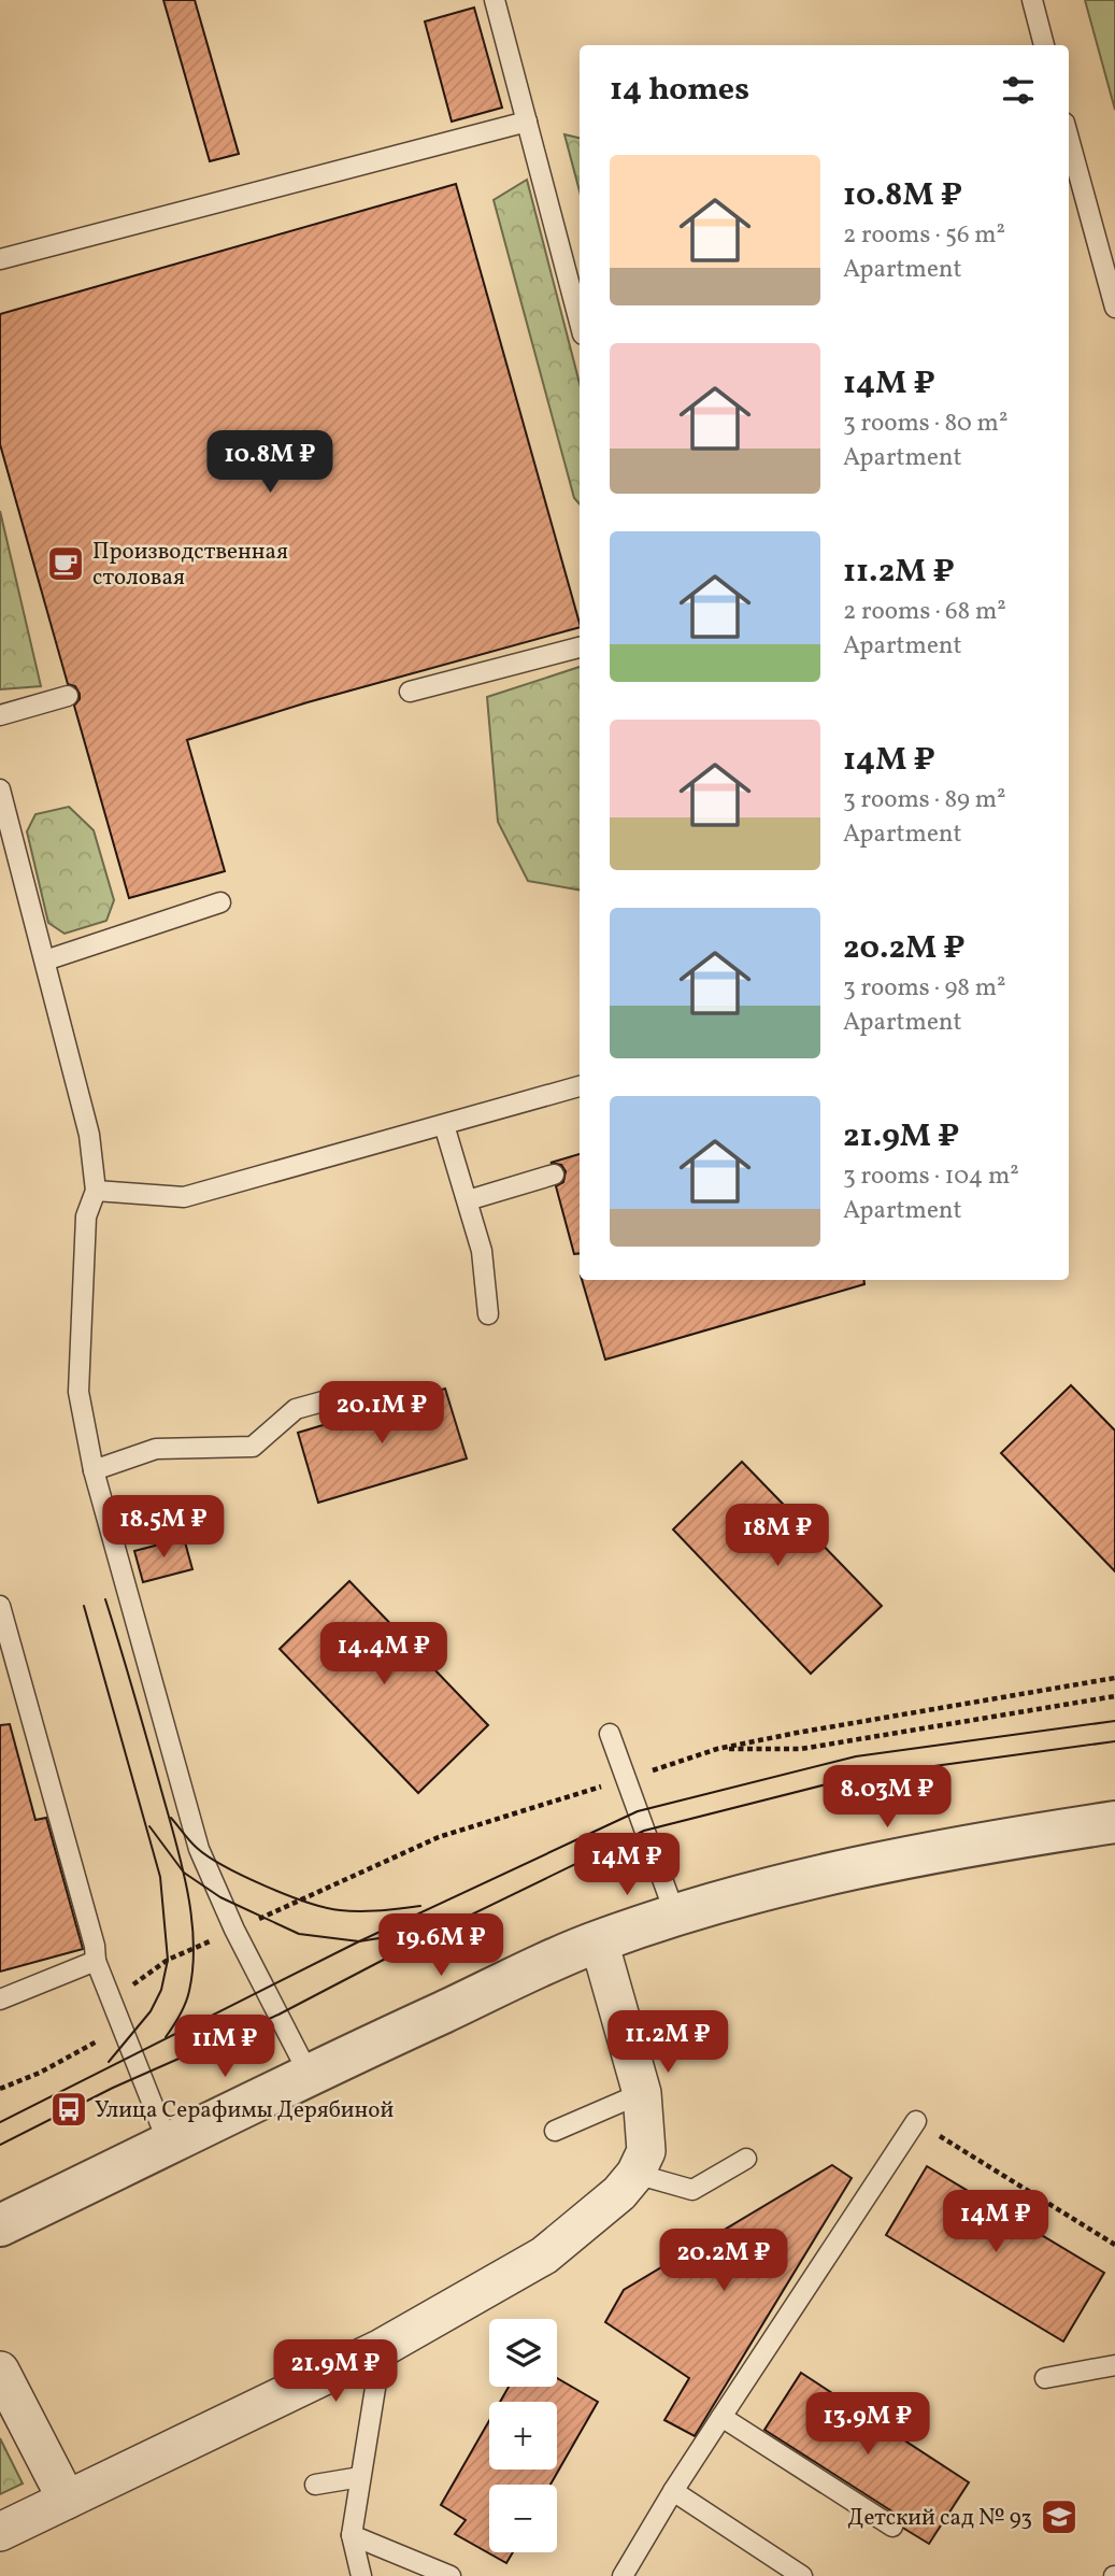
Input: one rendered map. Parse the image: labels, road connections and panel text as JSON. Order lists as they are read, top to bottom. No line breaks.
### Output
{"places":{"cafe":["Производственная столовая"],"bus stop":["Улица Серафимы Дерябиной"],"school or university":["Детский сад № 93"]},"page":{"heading":"14 homes","list":[{"name":"10.8M ₽","note":"2 rooms · 56 m² · Apartment"},{"name":"14M ₽","note":"3 rooms · 80 m² · Apartment"},{"name":"11.2M ₽","note":"2 rooms · 68 m² · Apartment"},{"name":"14M ₽","note":"3 rooms · 89 m² · Apartment"},{"name":"20.2M ₽","note":"3 rooms · 98 m² · Apartment"},{"name":"21.9M ₽","note":"3 rooms · 104 m² · Apartment"}],"price":["10.8M ₽","20.1M ₽","18.5M ₽","18M ₽","14.4M ₽","8.03M ₽","14M ₽","19.6M ₽","11.2M ₽","11M ₽","14M ₽","20.2M ₽","21.9M ₽","13.9M ₽"],"map_buttons":["+","−"]}}
